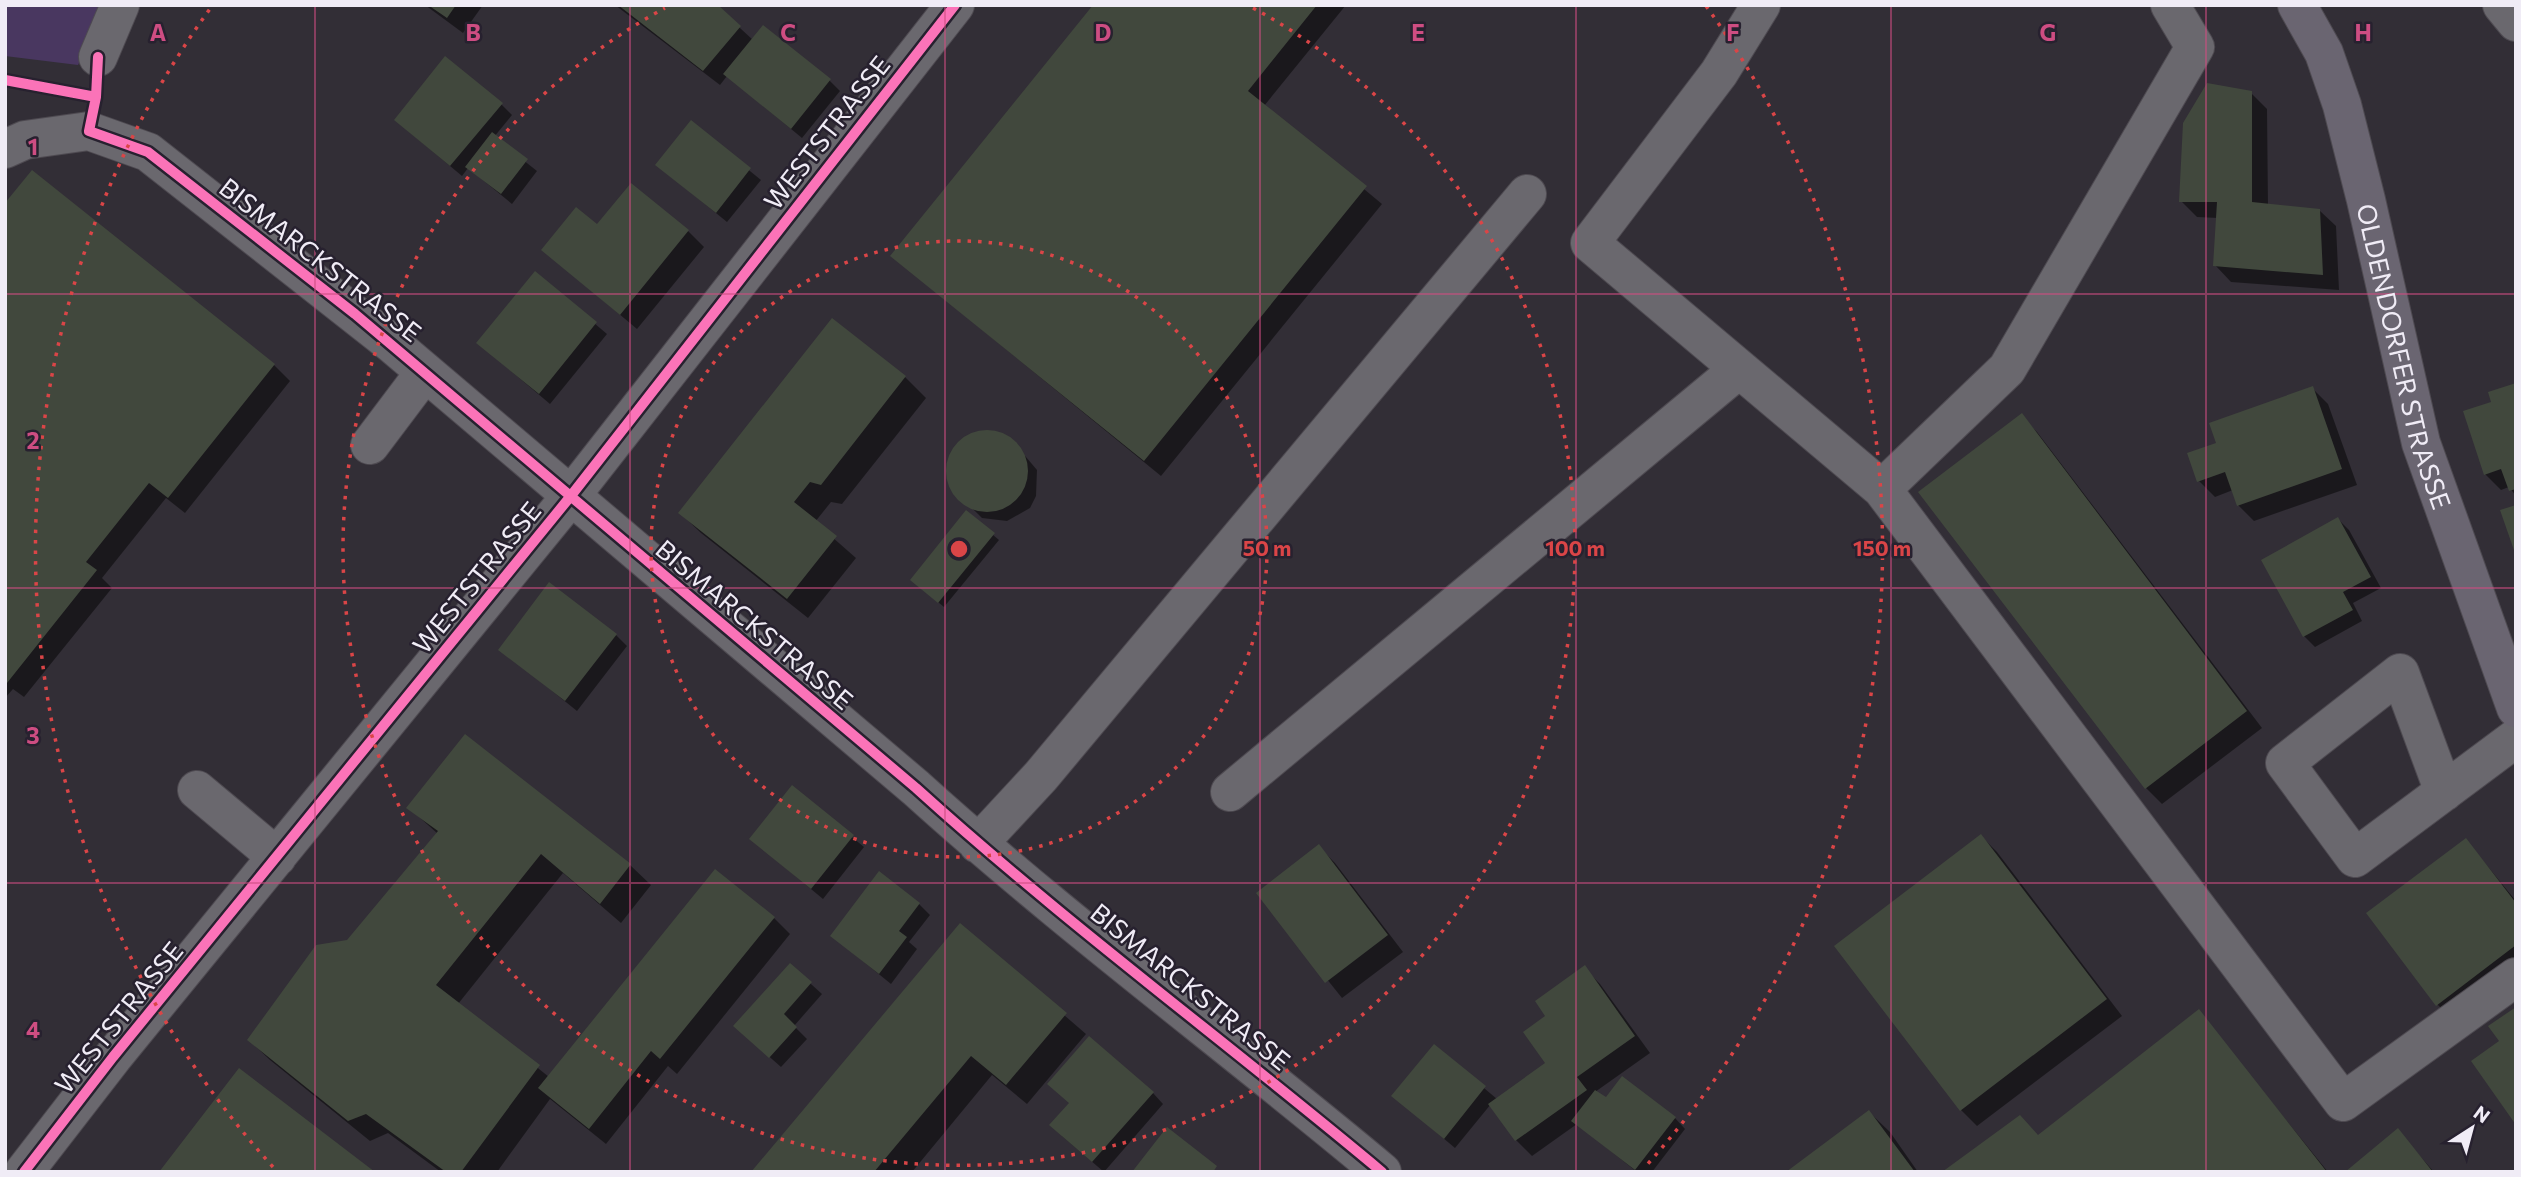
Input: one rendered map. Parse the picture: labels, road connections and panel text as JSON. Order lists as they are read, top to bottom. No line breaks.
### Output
{"streets":{"main road":["OLDENDORFER STRASSE"],"street":["WESTSTRASSE","BISMARCKSTRASSE"]},"crossings":[["WESTSTRASSE","BISMARCKSTRASSE"]],"north":"top right","grid":{"columns":["A","B","C","D","E","F","G","H"],"rows":["1","2","3","4"]},"rings":["50 m","100 m","150 m"]}
